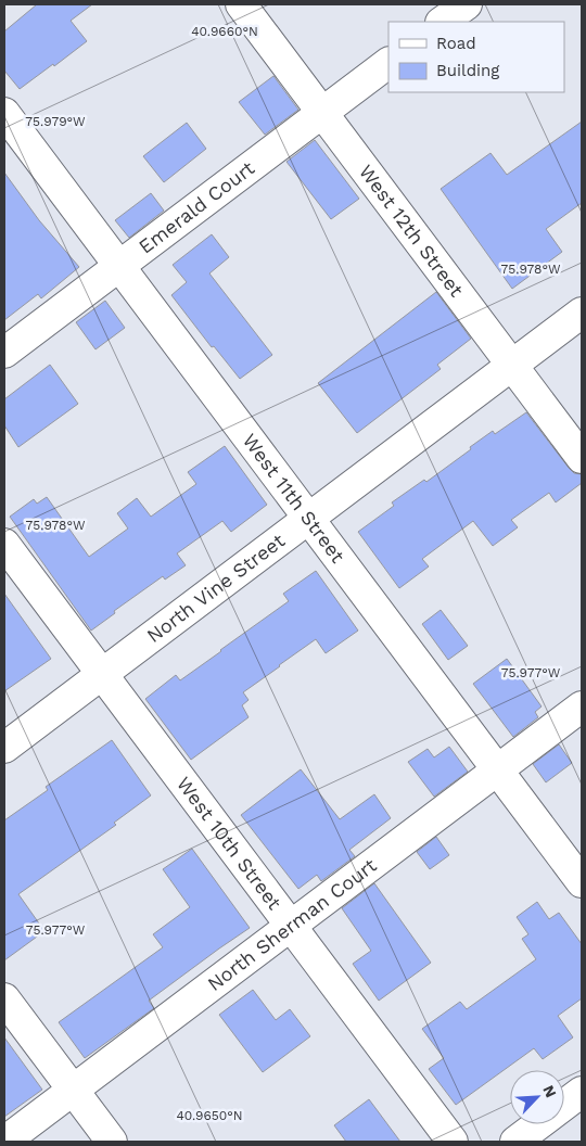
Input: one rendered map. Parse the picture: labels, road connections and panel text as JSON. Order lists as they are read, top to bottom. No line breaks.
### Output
{"streets":{"street":["Emerald Court","West 12th Street","West 11th Street","North Vine Street","West 10th Street","North Sherman Court"]},"crossings":[["Emerald Court","West 12th Street"],["Emerald Court","West 11th Street"],["West 12th Street","North Vine Street"],["West 11th Street","North Vine Street"],["West 11th Street","North Sherman Court"],["North Vine Street","West 10th Street"],["West 10th Street","North Sherman Court"]],"legend":["Road","Building"],"north":"top right","coordinates":["40.9660°N","75.979°W","75.978°W","75.977°W","40.9650°N"]}
